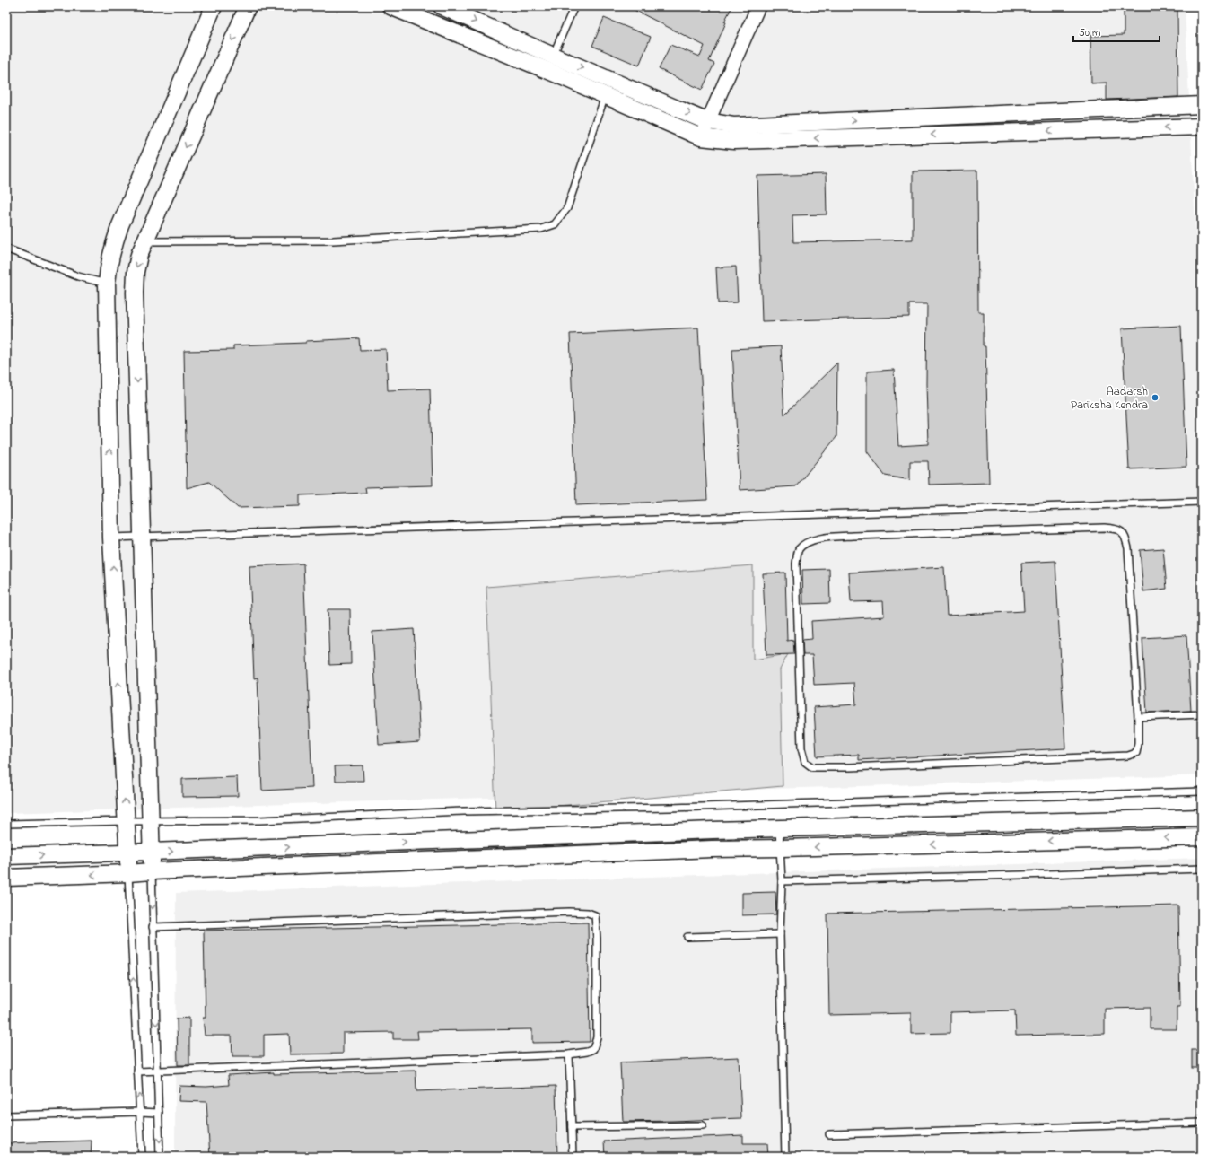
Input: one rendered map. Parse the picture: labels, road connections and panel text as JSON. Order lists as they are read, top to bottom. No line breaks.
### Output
{"places":["Aadarsh Pariksha Kendra"],"scale_bar":"50 m"}
